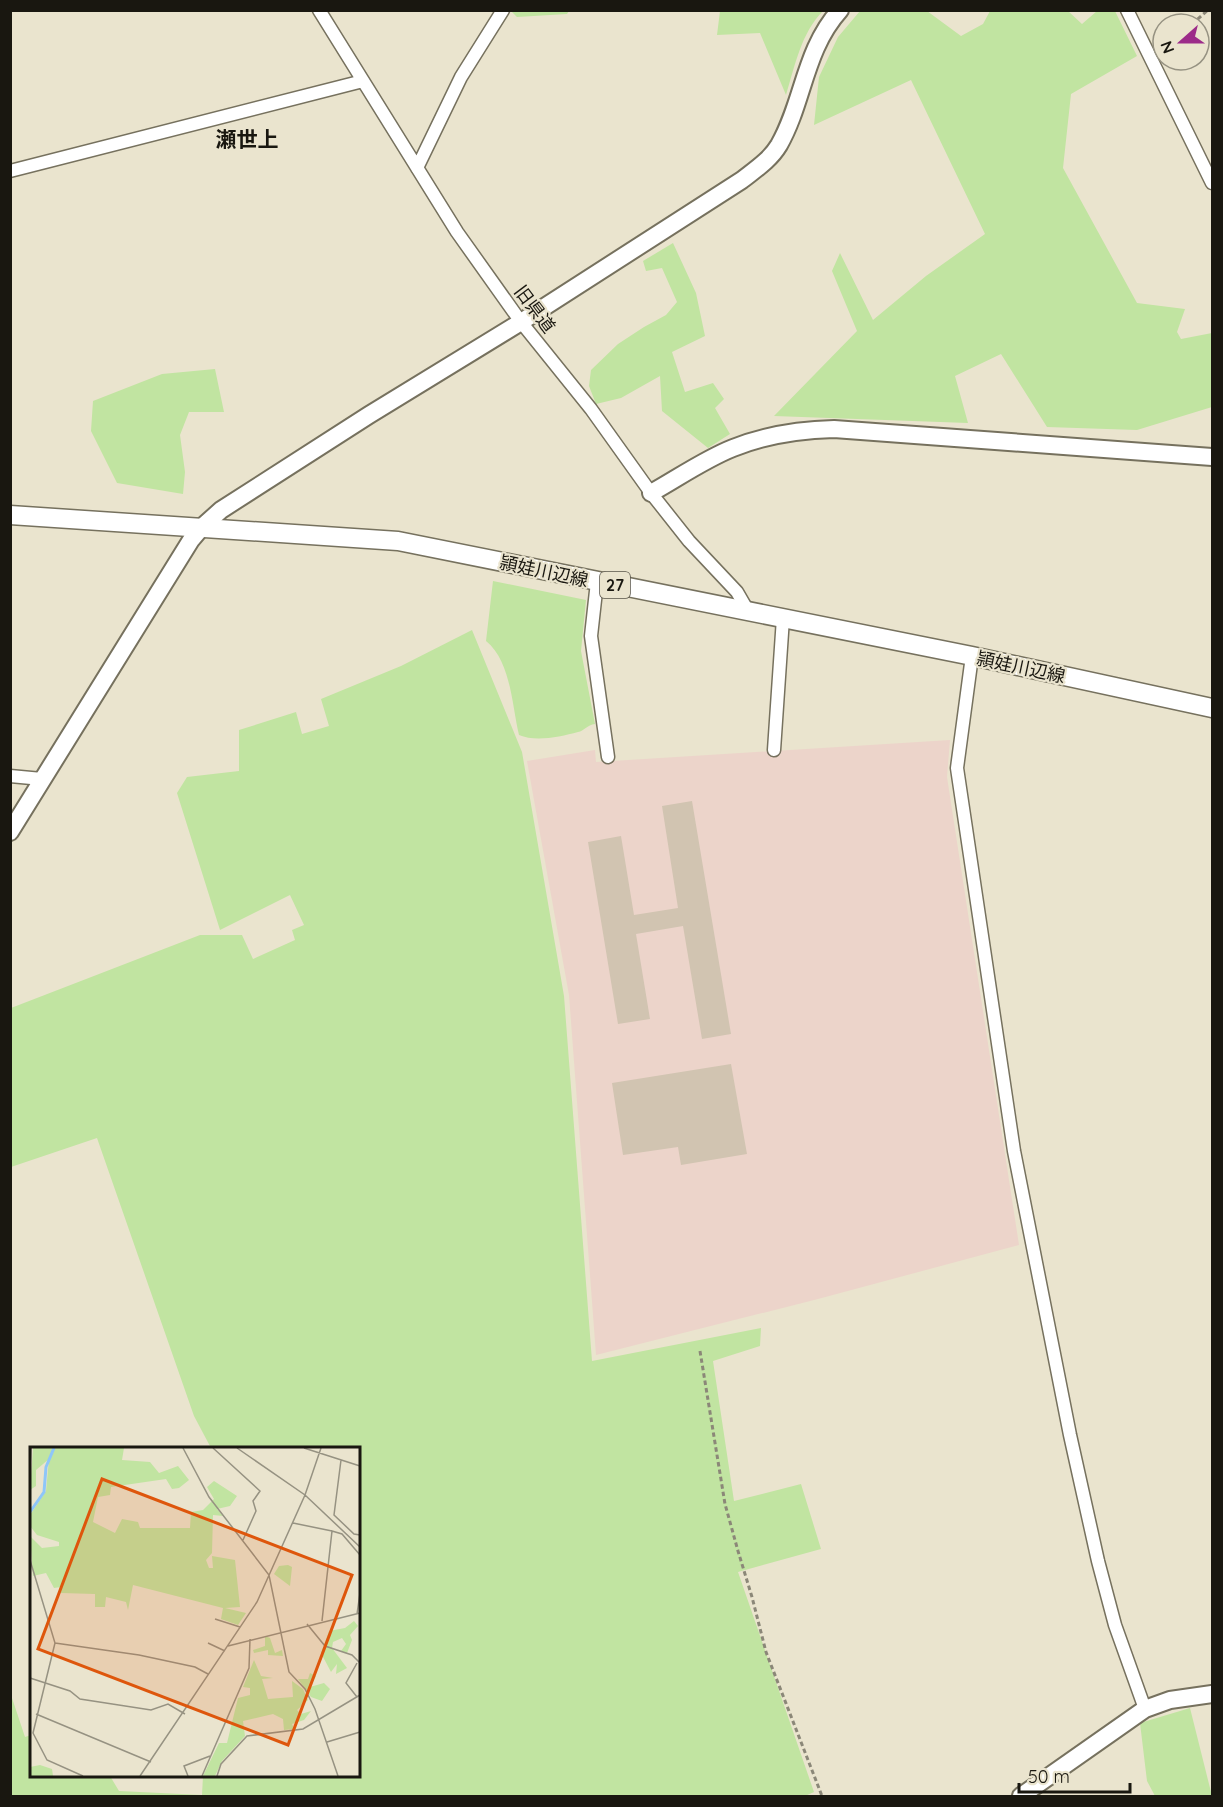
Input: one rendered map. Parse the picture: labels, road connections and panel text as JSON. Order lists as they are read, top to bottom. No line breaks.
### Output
{"streets":{"main road":["頴娃川辺線","27"],"street":["旧県道"]},"crossings":[["旧県道","頴娃川辺線"]],"districts":["瀬世上"],"scale_bar":"50 m","north":"left"}
